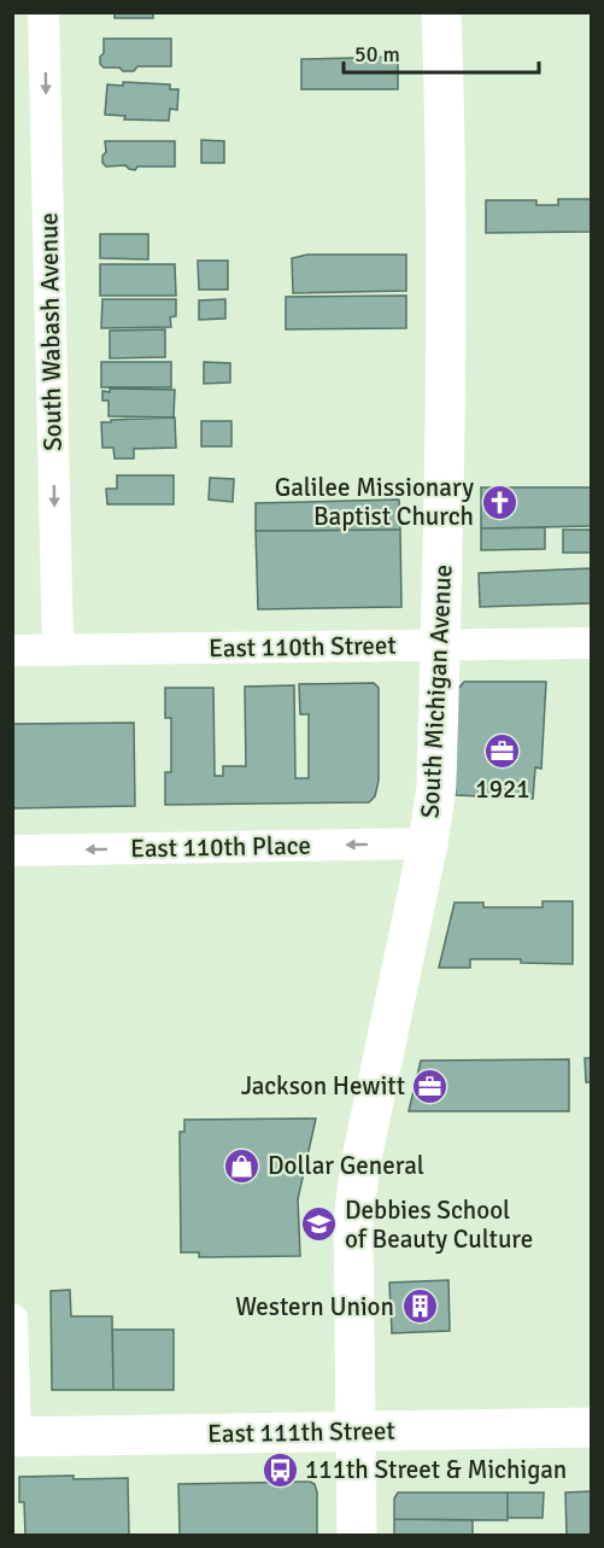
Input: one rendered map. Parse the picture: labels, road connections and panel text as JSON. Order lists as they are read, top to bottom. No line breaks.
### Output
{"streets":{"main road":["South Michigan Avenue","East 111th Street"],"street":["South Wabash Avenue","East 110th Street","East 110th Place"]},"crossings":[["South Wabash Avenue","East 110th Street"],["East 110th Street","South Michigan Avenue"],["South Michigan Avenue","East 110th Place"],["South Michigan Avenue","East 111th Street"]],"one_way":["South Wabash Avenue","East 110th Place"],"places":{"church":["Galilee Missionary Baptist Church"],"office":["1921","Jackson Hewitt"],"shop":["Dollar General"],"school or university":["Debbies School of Beauty Culture"],"building":["Western Union"],"bus stop":["111th Street & Michigan"]},"scale_bar":"50 m"}
